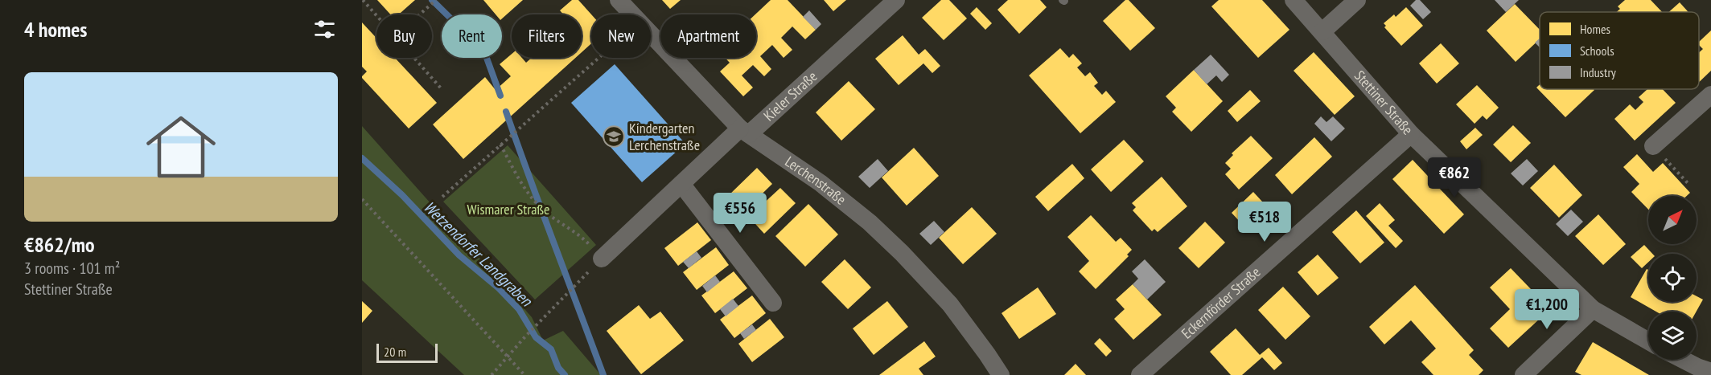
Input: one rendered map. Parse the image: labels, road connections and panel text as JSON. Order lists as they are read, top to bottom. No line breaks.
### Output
{"streets":{"street":["Kieler Straße","Stettiner Straße","Lerchenstraße","Eckernförder Straße"]},"crossings":[["Kieler Straße","Lerchenstraße"],["Stettiner Straße","Eckernförder Straße"]],"water":["Wetzendorfer Landgraben"],"parks":["Wismarer Straße"],"places":{"school or university":["Kindergarten Lerchenstraße"]},"legend":["Homes","Schools","Industry"],"scale_bar":"20 m","north":"top right","page":{"heading":"4 homes","chip":["Buy","Rent","Filters","New","Apartment"],"list":[{"name":"€862/mo","note":"3 rooms · 101 m² · Stettiner Straße"}],"price":["€862","€556","€518","€1,200"],"scale":"20 m"}}
